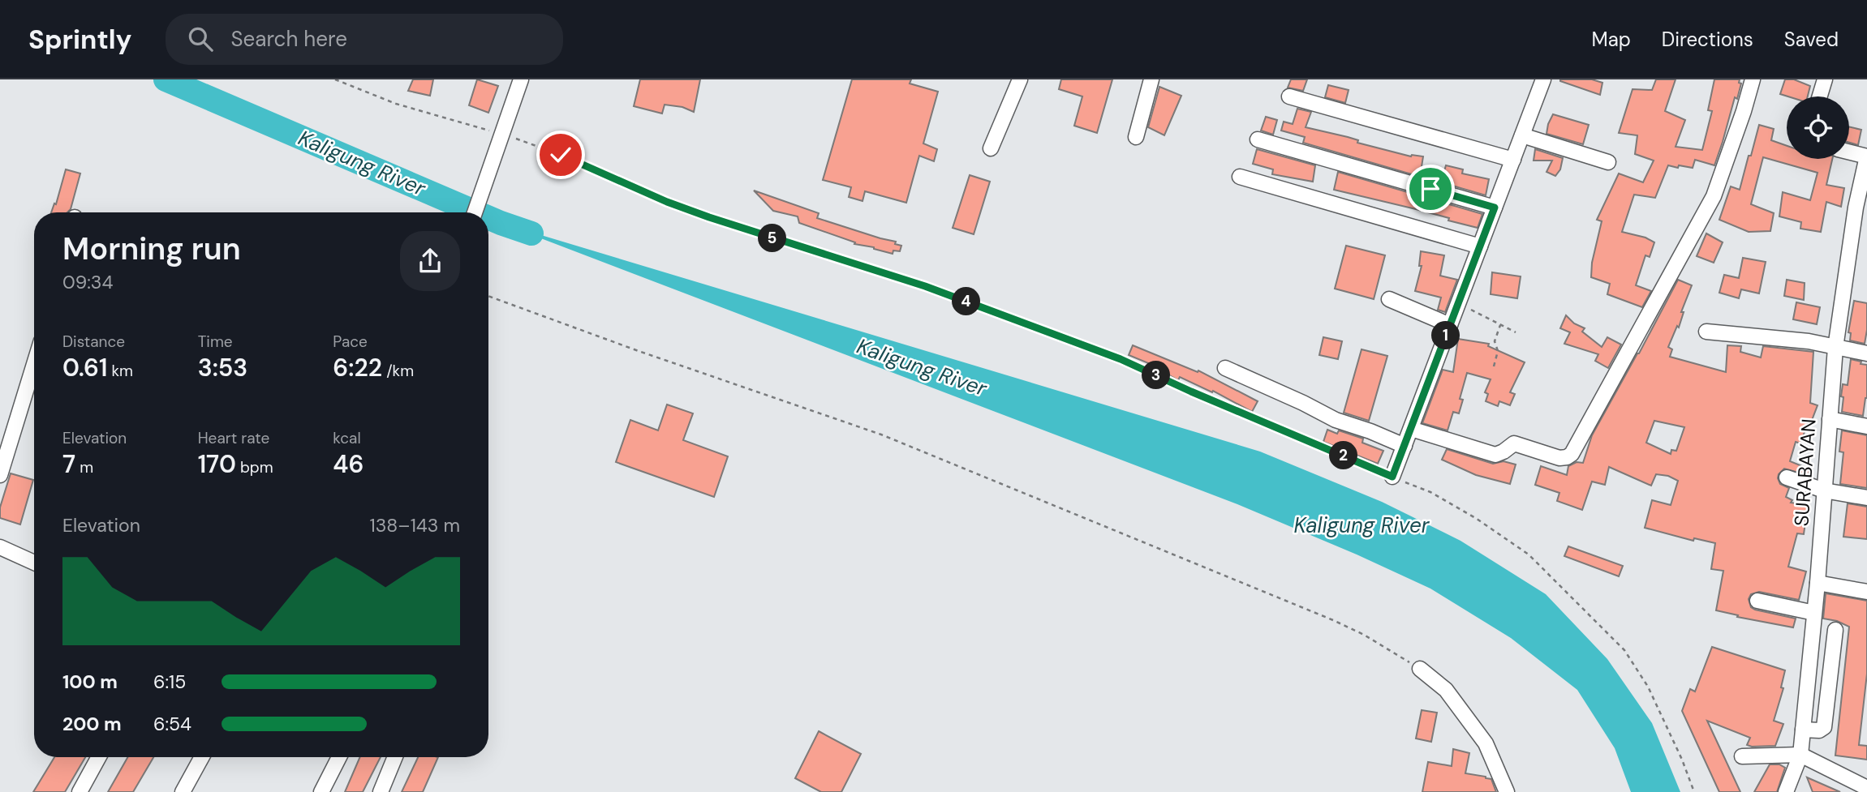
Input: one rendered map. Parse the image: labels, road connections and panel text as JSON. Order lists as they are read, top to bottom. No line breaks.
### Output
{"streets":{"street":["SURABAYAN"]},"water":["Kaligung River"],"page":{"header":"Sprintly","search":"Search here","nav":["Map","Directions","Saved"],"heading":["Morning run","09:34"],"pins":["5","4","1","3","2"],"stats":[["Distance","0.61 km"],["Time","3:53"],["Pace","6:22 /km"],["Elevation","7 m"],["Heart rate","170 bpm"],["kcal","46"]],"chart":["Elevation","138–143 m"],"list":[{"name":"100 m","note":"6:15"},{"name":"200 m","note":"6:54"}]}}
